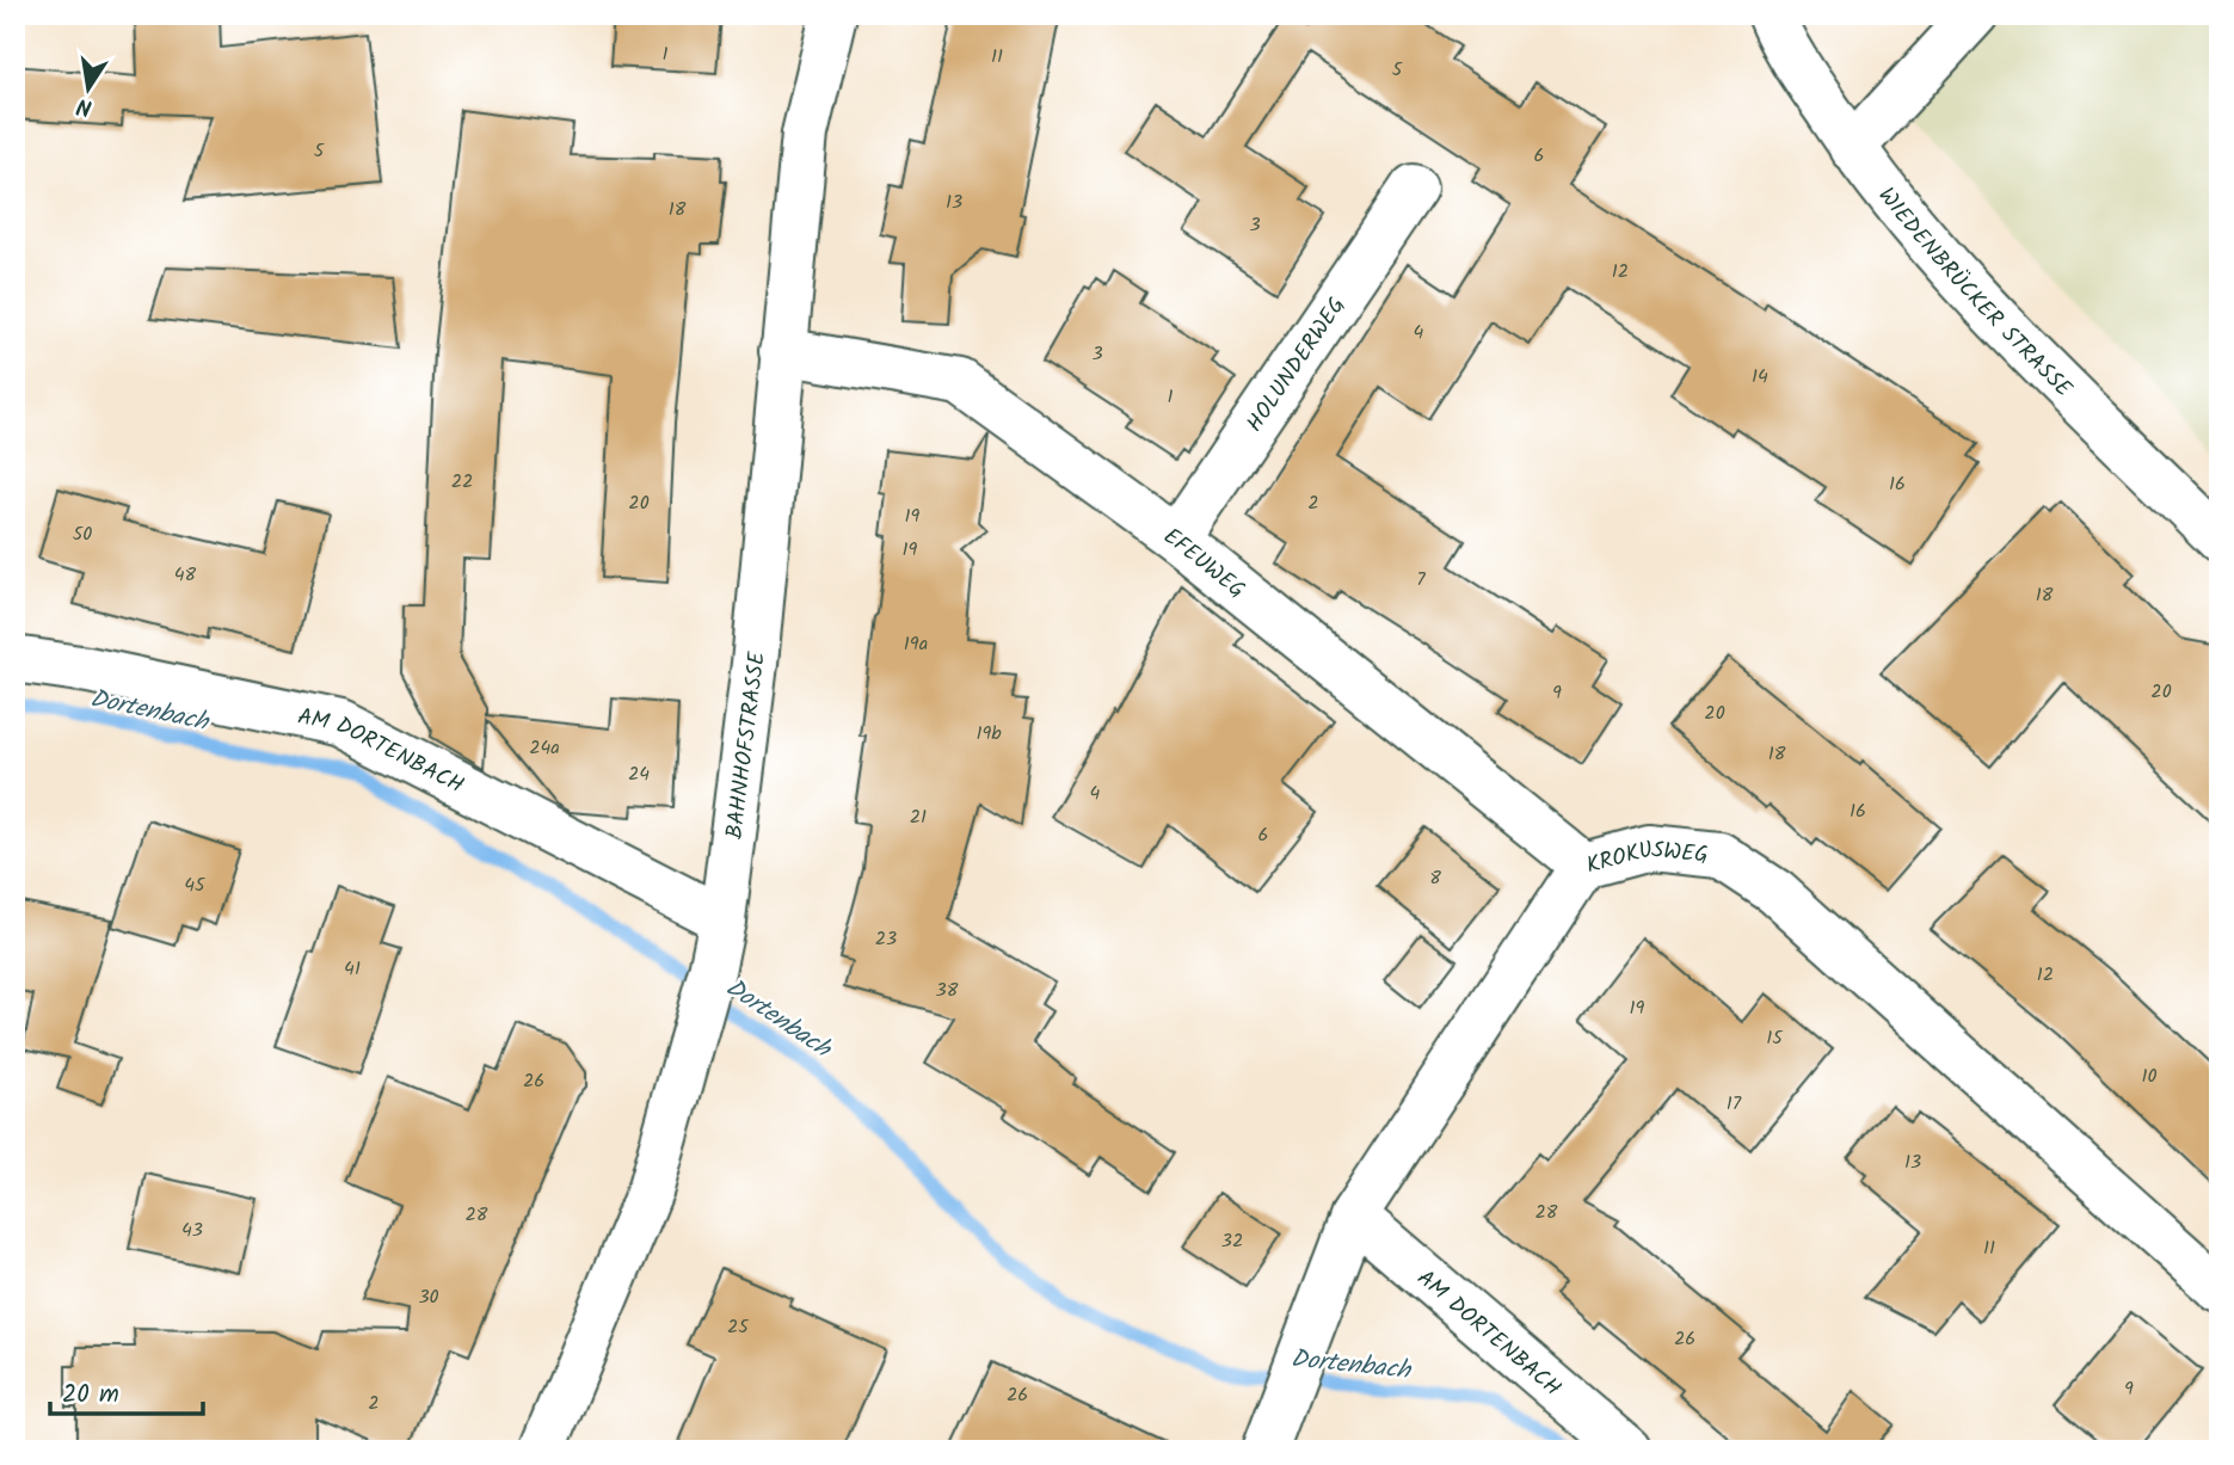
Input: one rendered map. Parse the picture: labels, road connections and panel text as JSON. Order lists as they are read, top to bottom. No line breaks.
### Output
{"streets":{"street":["WIEDENBRÜCKER STRASSE","HOLUNDERWEG","EFEUWEG","BAHNHOFSTRASSE","AM DORTENBACH","KROKUSWEG"]},"crossings":[["HOLUNDERWEG","EFEUWEG"],["EFEUWEG","BAHNHOFSTRASSE"],["EFEUWEG","KROKUSWEG"],["BAHNHOFSTRASSE","AM DORTENBACH"],["AM DORTENBACH","KROKUSWEG"]],"water":["Dortenbach"],"house_numbers":["1","11","5","5","6","13","18","3","12","4","3","14","1","22","16","20","2","19","50","19","48","7","18","19a","20","9","20","19b","24a","18","24","4","16","21","6","8","45","23","41","12","38","19","15","10","26","17","13","28","28","43","32","11","30","25","26","9","26","2"],"scale_bar":"20 m","north":"bottom"}
